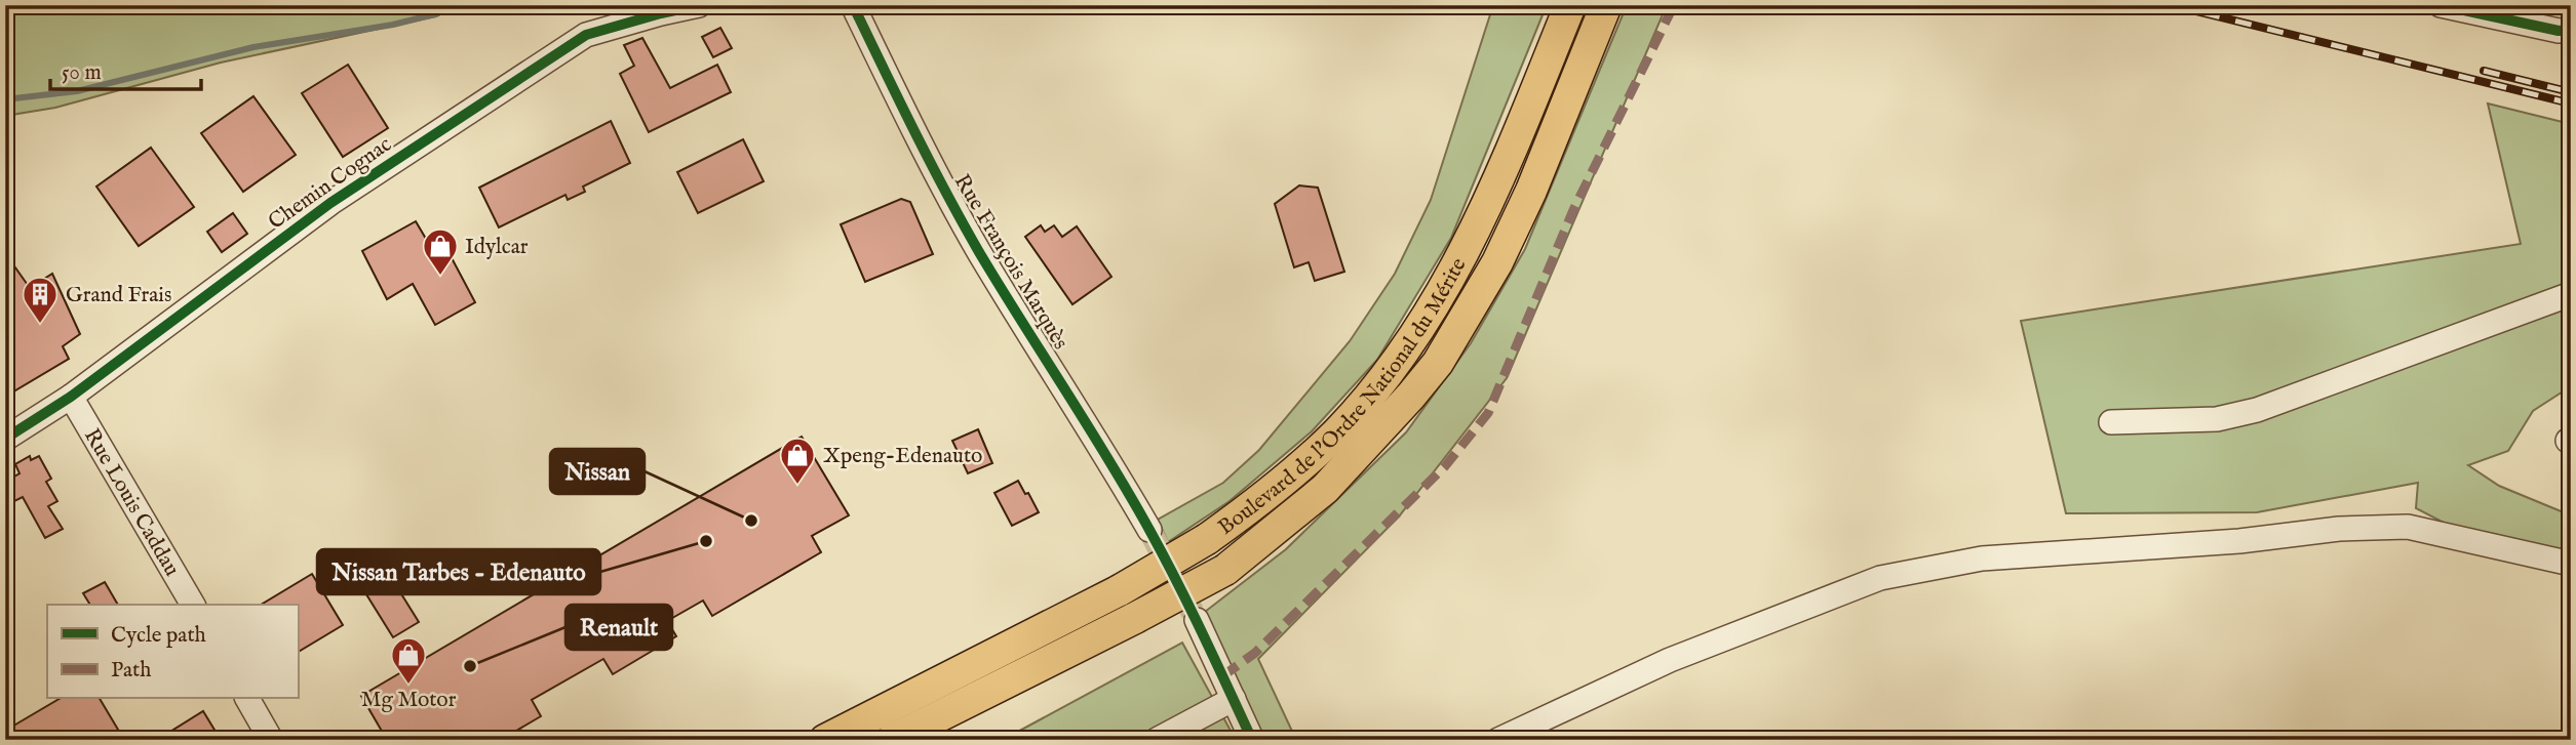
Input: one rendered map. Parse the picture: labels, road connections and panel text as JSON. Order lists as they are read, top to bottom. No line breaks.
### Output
{"streets":{"main road":["Boulevard de l'Ordre National du Mérite"],"street":["Chemin Cognac","Rue François Marquès","Rue Louis Caddau"]},"crossings":[["Chemin Cognac","Rue Louis Caddau"]],"places":{"shop":["Idylcar","Xpeng-Edenauto","Mg Motor"],"building":["Grand Frais"],"other":["Nissan","Nissan Tarbes - Edenauto","Renault"]},"legend":["Cycle path","Path"],"scale_bar":"50 m"}
